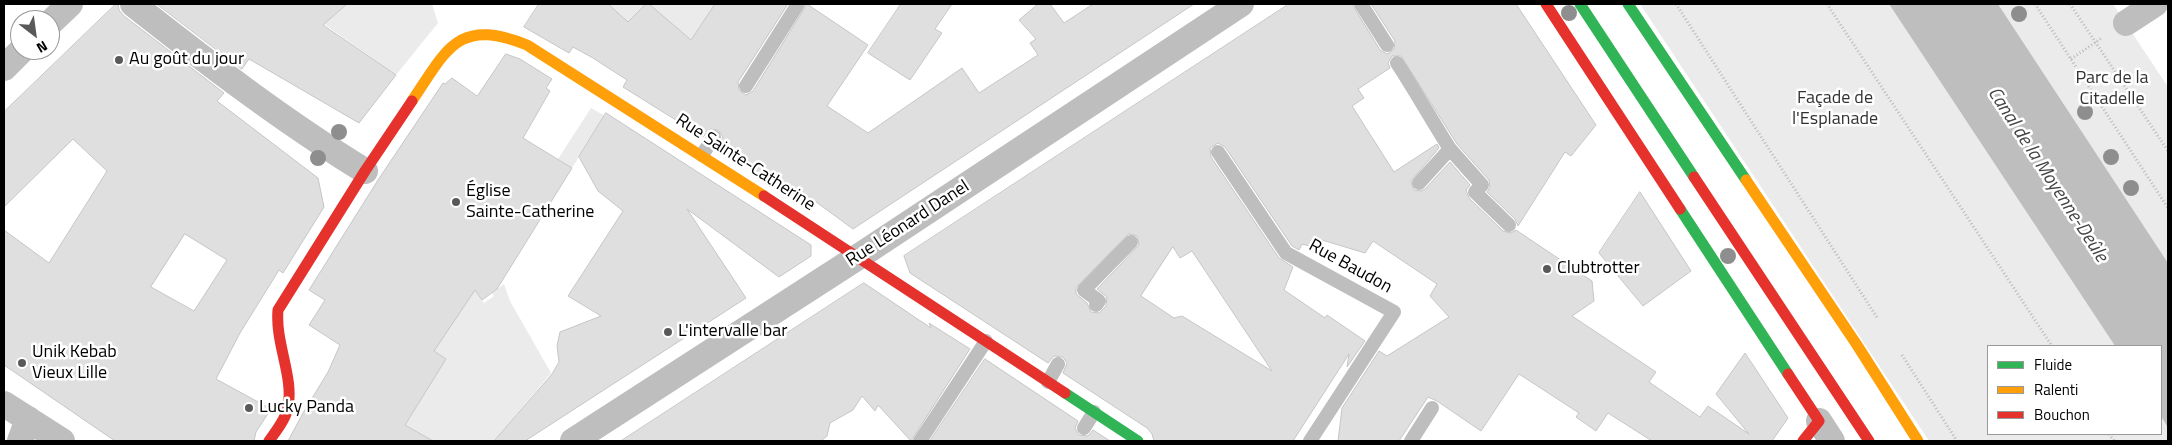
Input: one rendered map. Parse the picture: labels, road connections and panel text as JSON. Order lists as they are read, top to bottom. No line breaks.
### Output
{"streets":{"street":["Rue Sainte-Catherine","Rue Léonard Danel"],"lane":["Rue Baudon"]},"crossings":[["Rue Sainte-Catherine","Rue Léonard Danel"]],"water":["Canal de la Moyenne-Deûle"],"parks":["Parc de la Citadelle","Façade de l'Esplanade"],"places":["Au goût du jour","Église Sainte-Catherine","Clubtrotter","L'intervalle bar","Unik Kebab Vieux Lille","Lucky Panda"],"legend":["Fluide","Ralenti","Bouchon"],"north":"bottom right"}
